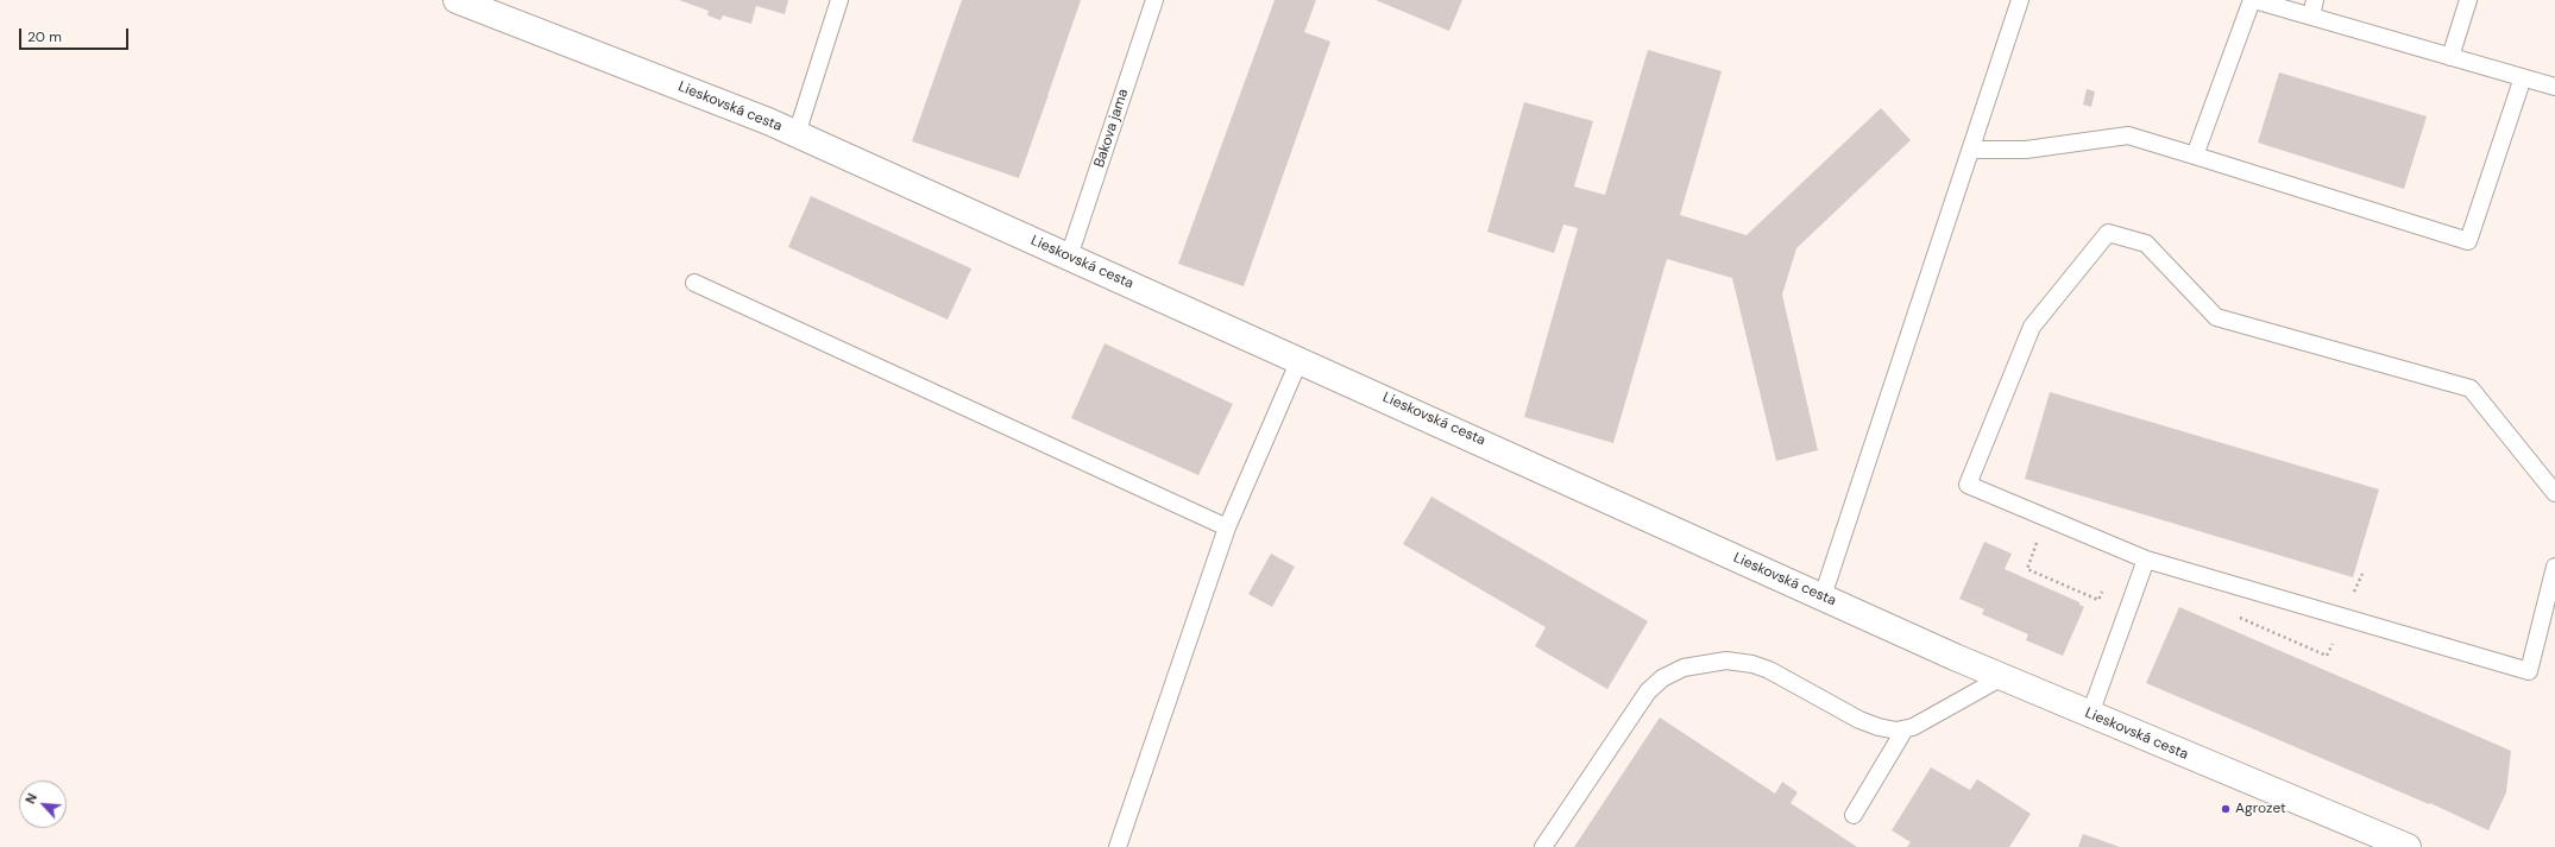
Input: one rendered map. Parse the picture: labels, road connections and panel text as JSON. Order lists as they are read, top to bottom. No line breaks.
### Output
{"streets":{"street":["Lieskovská cesta"],"lane":["Bakova jama"]},"crossings":[["Lieskovská cesta","Bakova jama"]],"places":["Agrozet"],"scale_bar":"20 m","north":"top left"}
